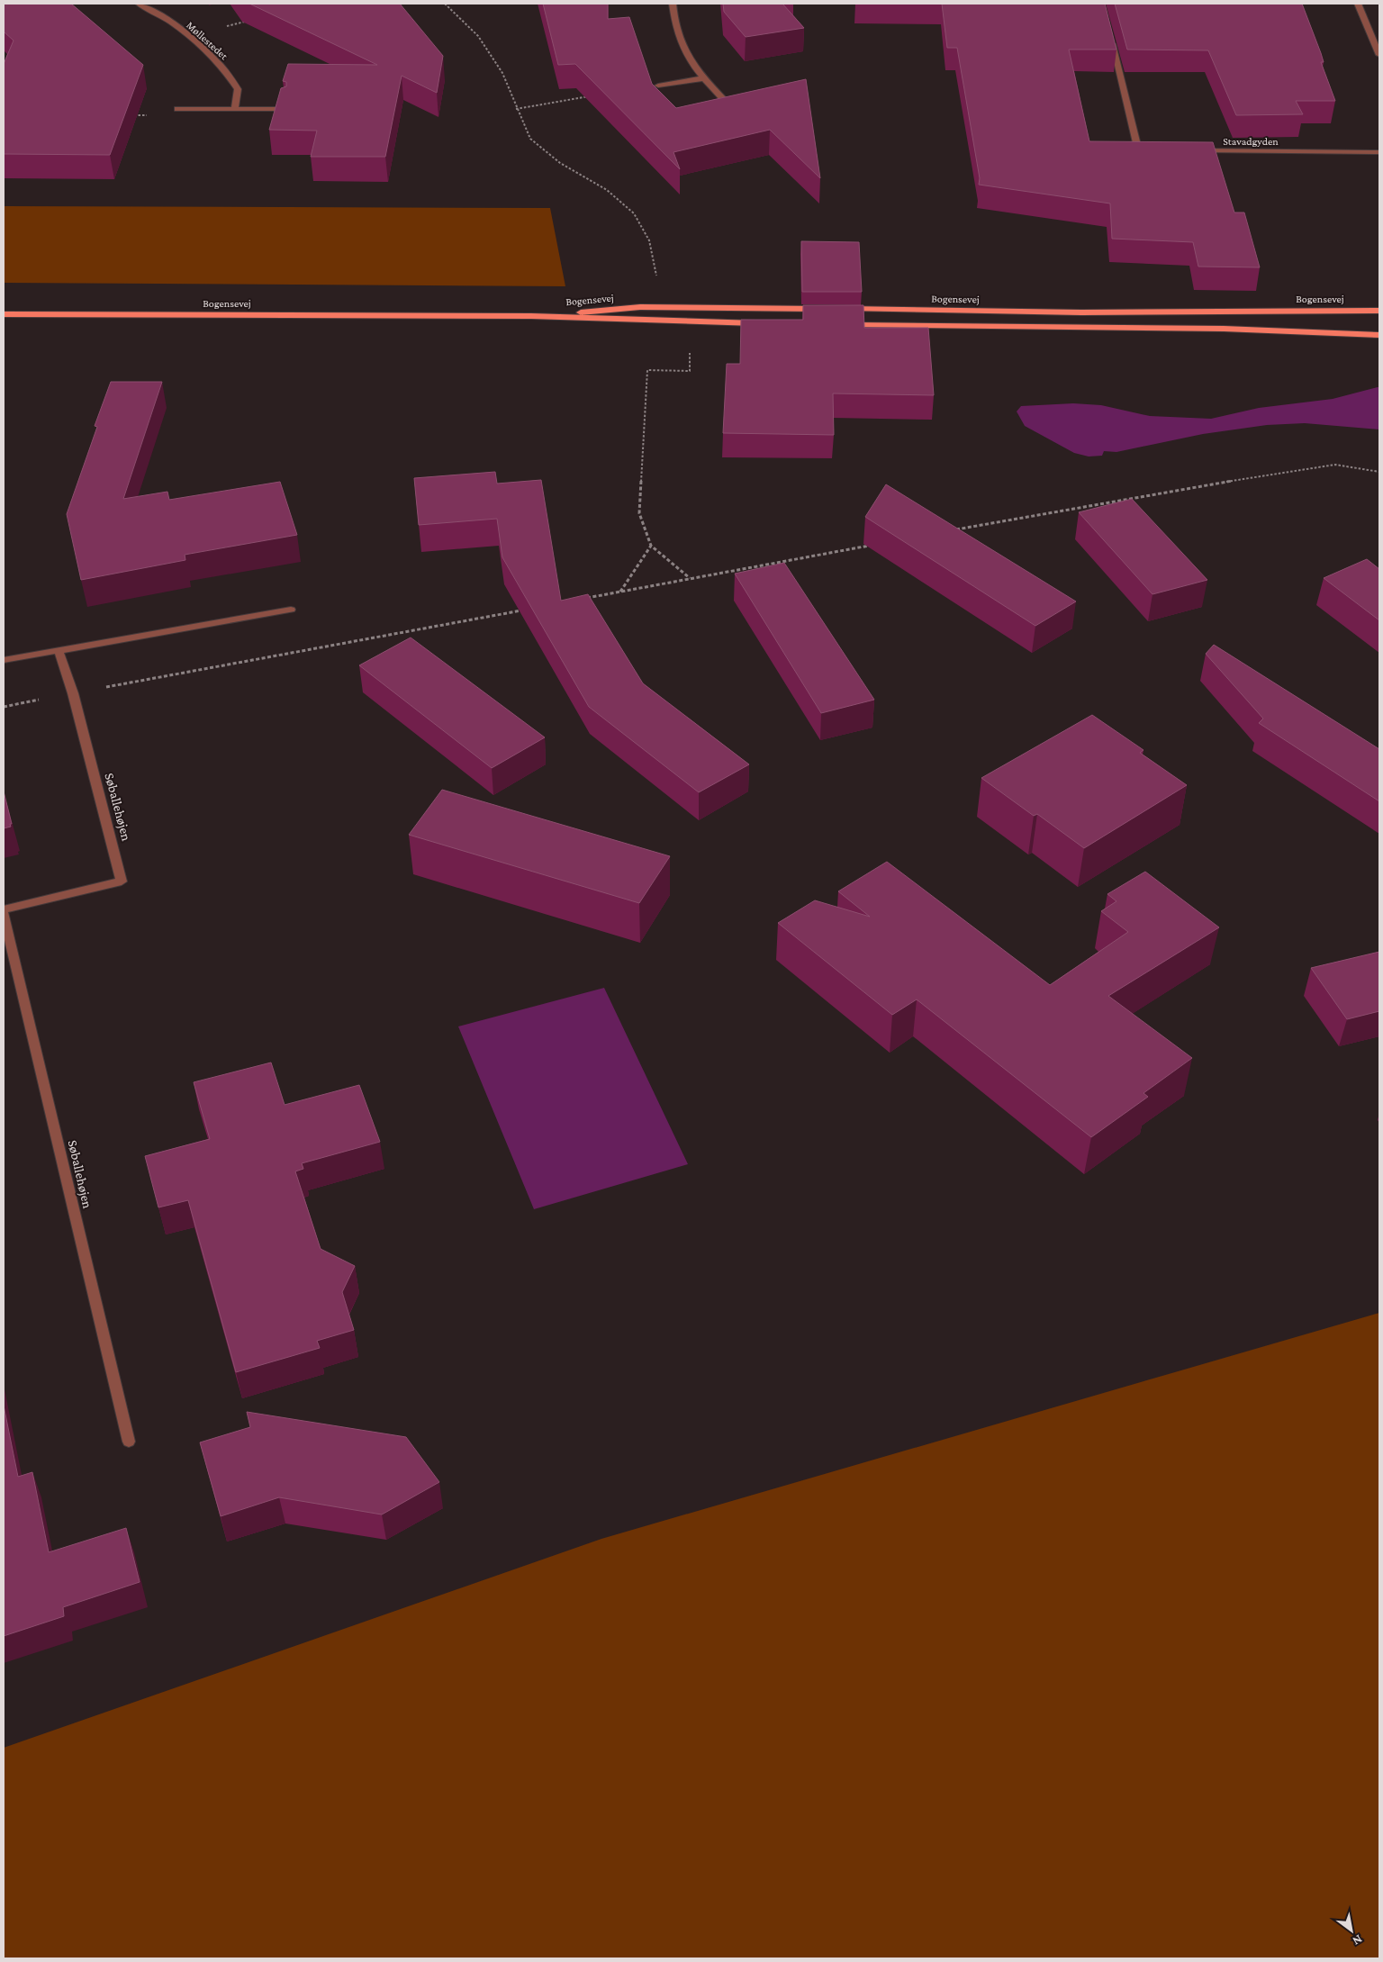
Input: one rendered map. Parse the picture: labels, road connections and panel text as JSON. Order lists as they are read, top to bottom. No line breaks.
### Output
{"streets":{"main road":["Bogensevej"],"street":["Møllestedet","Stavadgyden","Søballehøjen"]},"north":"bottom right"}
